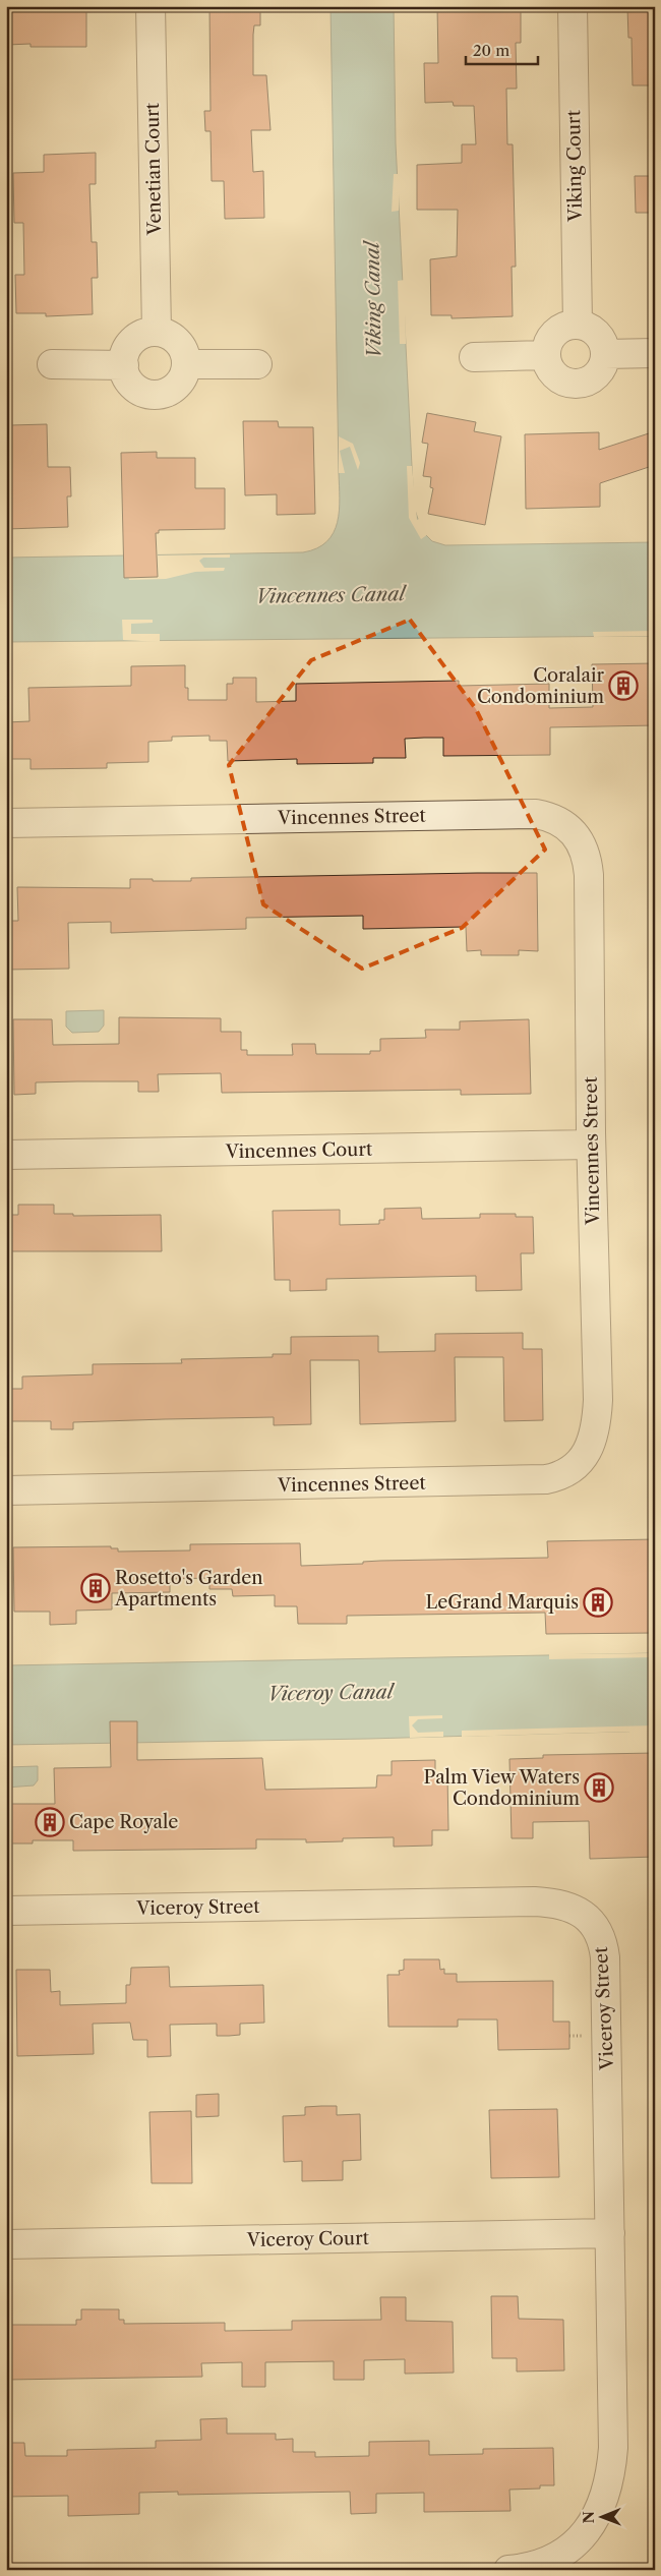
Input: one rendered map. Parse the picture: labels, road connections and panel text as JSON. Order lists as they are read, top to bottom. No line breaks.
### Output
{"streets":{"street":["Viking Court","Venetian Court","Vincennes Street","Vincennes Court","Viceroy Street","Viceroy Court"]},"crossings":[["Vincennes Street","Vincennes Court"],["Viceroy Street","Viceroy Court"]],"water":["Viking Canal","Vincennes Canal","Viceroy Canal"],"places":{"building":["Coralair Condominium","Rosetto's Garden Apartments","LeGrand Marquis","Palm View Waters Condominium","Cape Royale"]},"scale_bar":"20 m","north":"left"}
